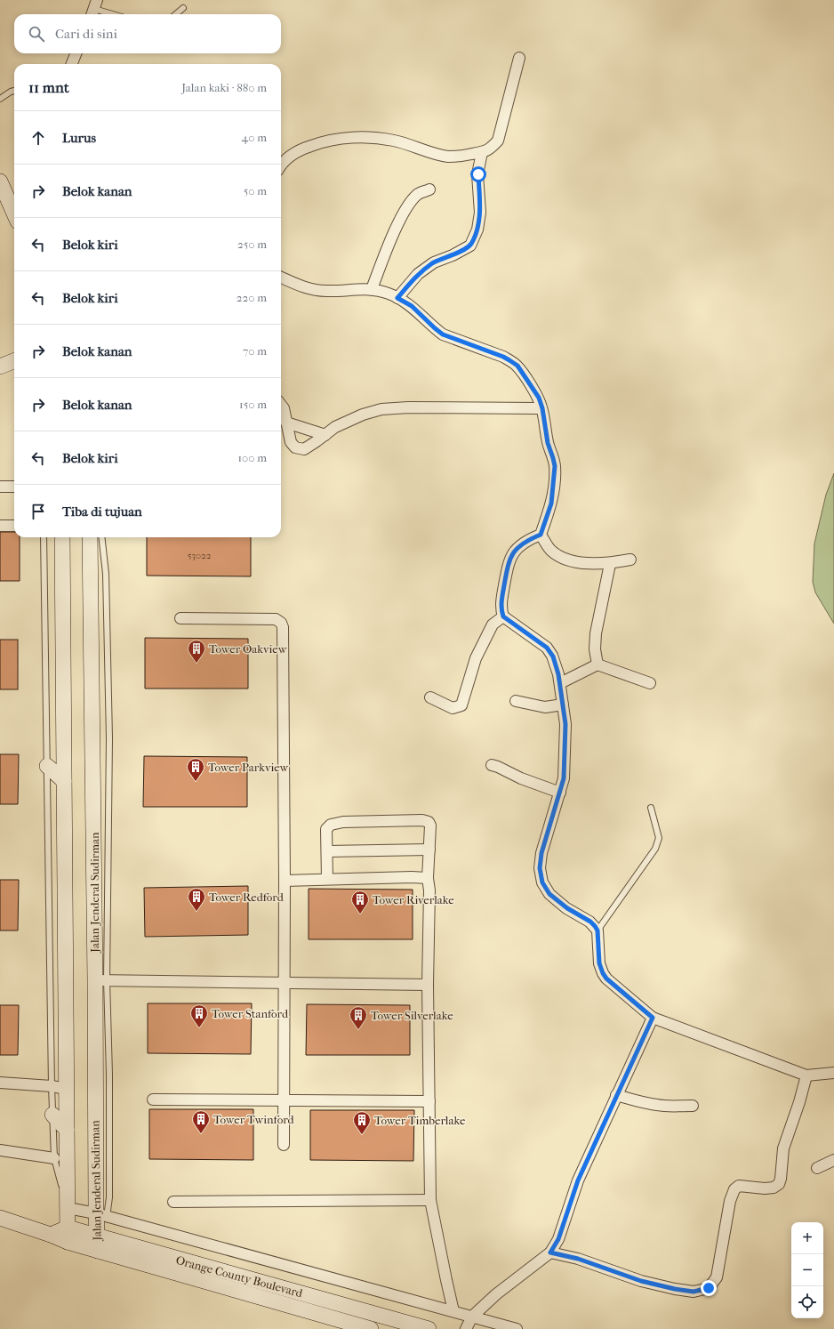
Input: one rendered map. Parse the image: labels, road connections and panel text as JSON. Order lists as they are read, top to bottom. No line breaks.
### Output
{"streets":{"street":["Jalan Jenderal Sudirman","Orange County Boulevard"]},"crossings":[["Jalan Jenderal Sudirman","Orange County Boulevard"]],"places":{"building":["Tower Oakview","Tower Parkview","Tower Redford","Tower Riverlake","Tower Stanford","Tower Silverlake","Tower Twinford","Tower Timberlake"]},"house_numbers":["53022"],"page":{"search":"Cari di sini","heading":["11 mnt","Jalan kaki · 880 m"],"list":[["Lurus","40 m"],["Belok kanan","50 m"],["Belok kiri","250 m"],["Belok kiri","220 m"],["Belok kanan","70 m"],["Belok kanan","150 m"],["Belok kiri","100 m"],"Tiba di tujuan"],"map_buttons":["+","−"]}}
